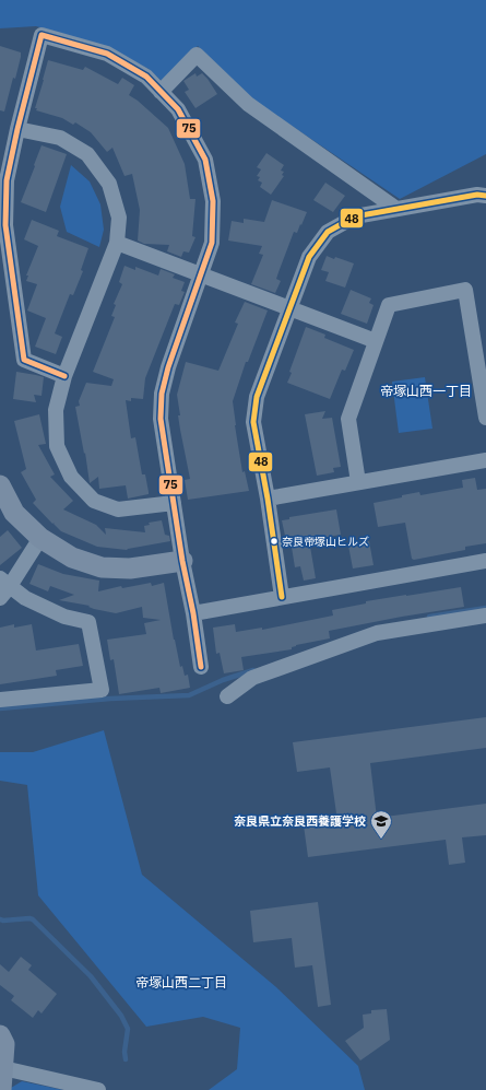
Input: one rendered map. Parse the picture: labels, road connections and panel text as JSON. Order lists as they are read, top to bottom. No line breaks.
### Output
{"districts":["帝塚山西一丁目","帝塚山西二丁目"],"places":{"other":["奈良帝塚山ヒルズ"],"school or university":["奈良県立奈良西養護学校"]},"lines":["transit line 75","transit line 48"]}
